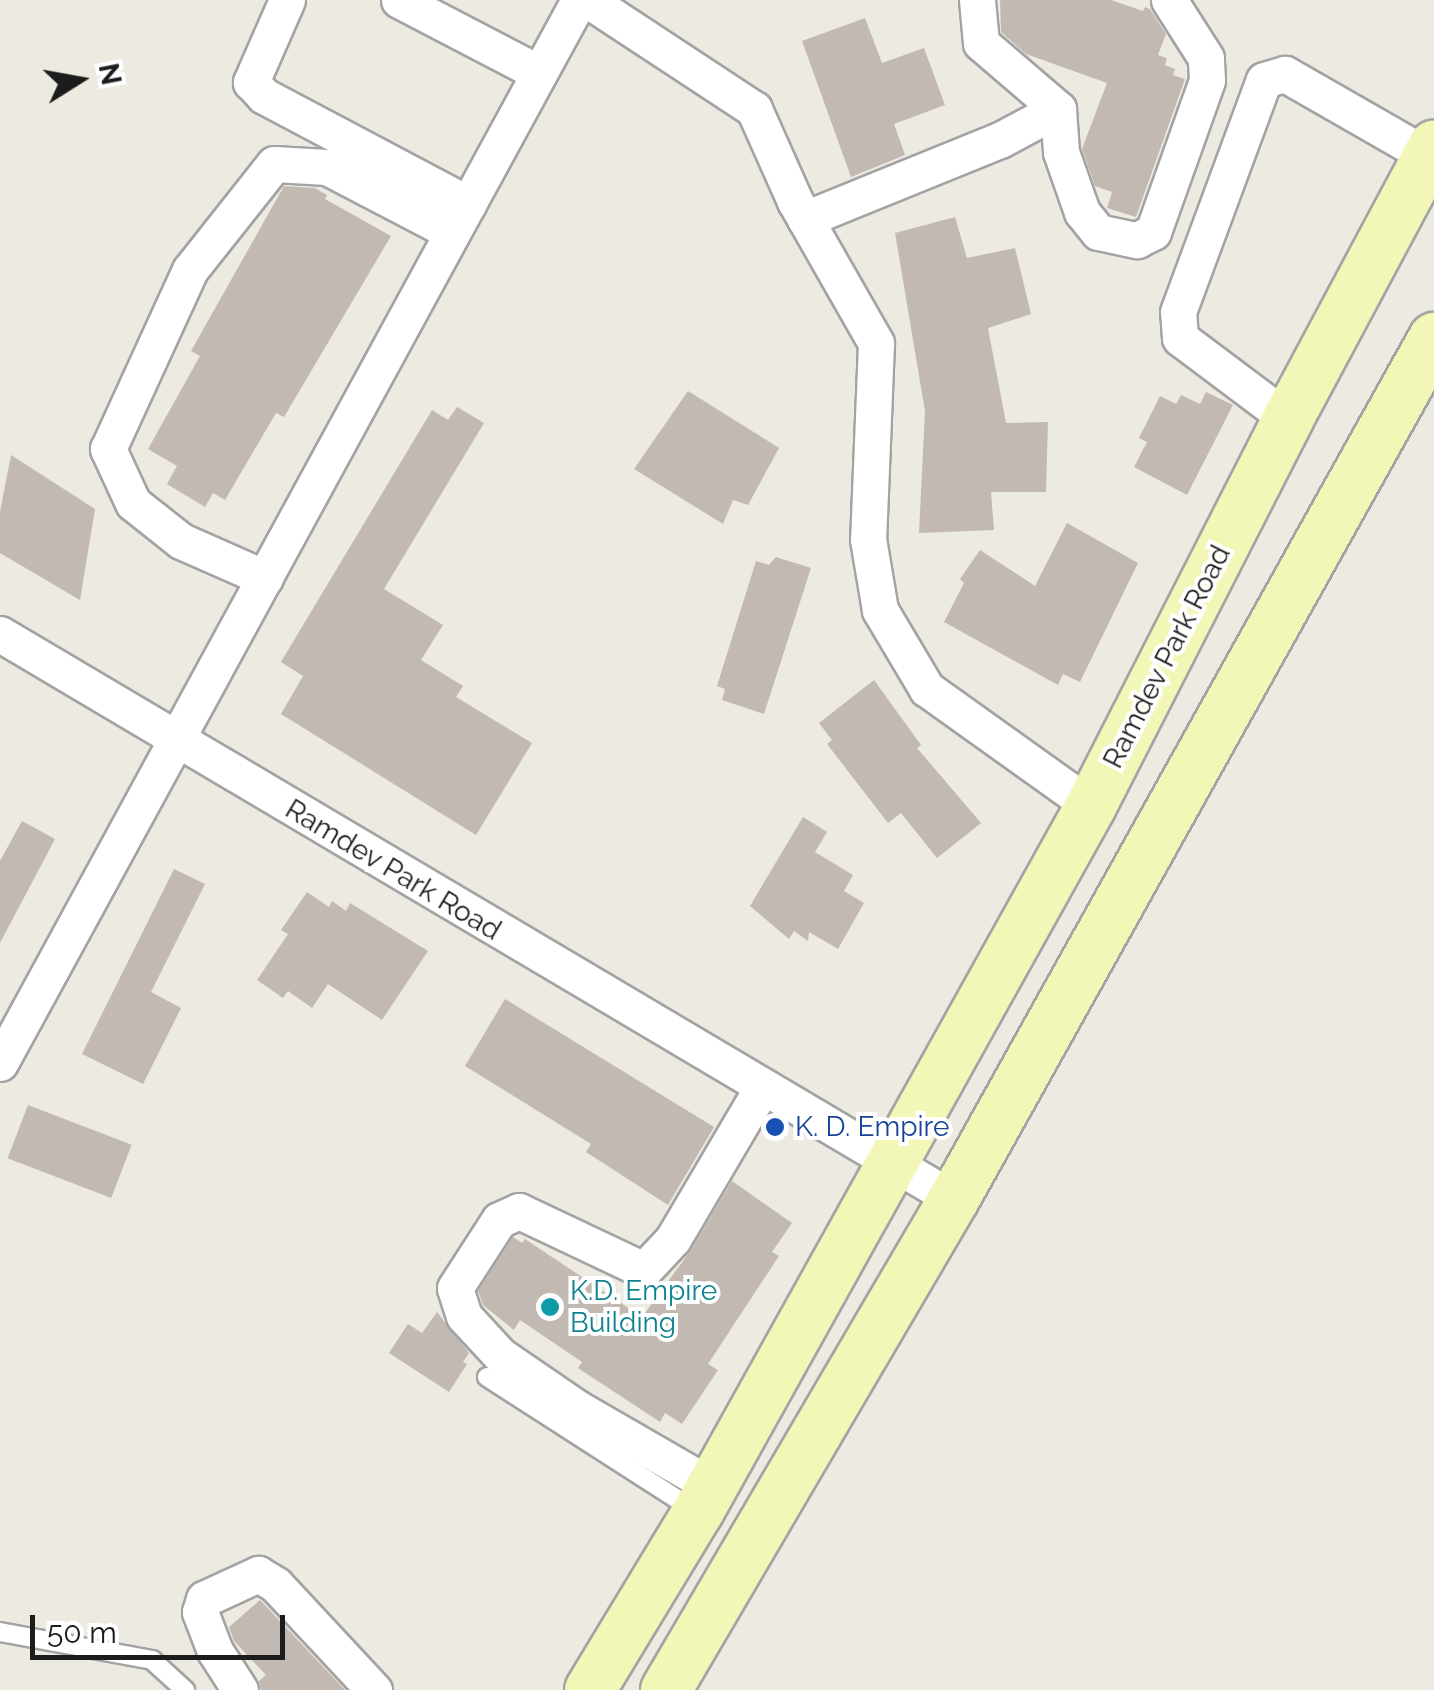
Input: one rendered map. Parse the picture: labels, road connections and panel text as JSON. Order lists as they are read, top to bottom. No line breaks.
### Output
{"streets":{"main road":["Ramdev Park Road"]},"places":["K. D. Empire","K.D. Empire Building"],"scale_bar":"50 m","north":"right"}
